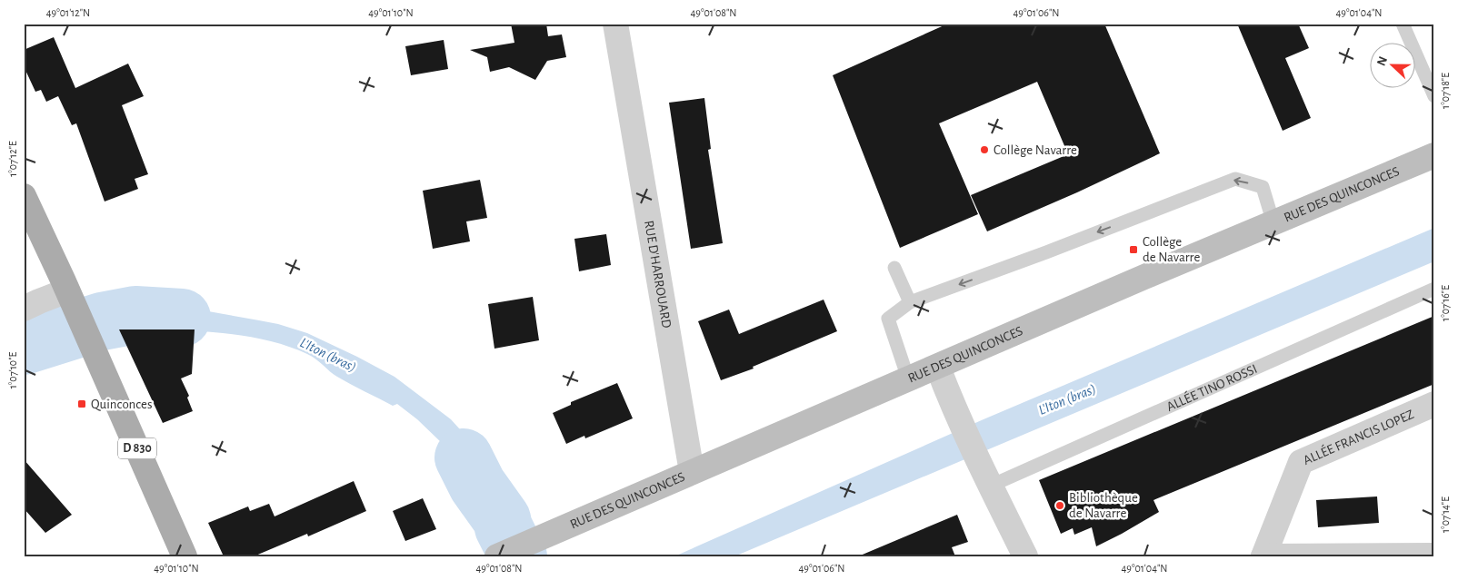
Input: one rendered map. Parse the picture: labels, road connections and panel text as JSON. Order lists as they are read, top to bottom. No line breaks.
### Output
{"streets":{"main road":["D 830"],"street":["RUE DES QUINCONCES","RUE D'HARROUARD","ALLÉE FRANCIS LOPEZ"],"lane":["ALLÉE TINO ROSSI"]},"crossings":[["RUE DES QUINCONCES","RUE D'HARROUARD"]],"water":["L'Iton (bras)"],"places":{"other":["Collège Navarre","Bibliothèque de Navarre"],"transit":["Collège de Navarre","Quinconces"]},"north":"left","coordinates":["49°01'12\"N","49°01'10\"N","49°01'08\"N","49°01'06\"N","49°01'04\"N","1°07'18\"E","1°07'12\"E","1°07'16\"E","1°07'10\"E","1°07'14\"E"]}
